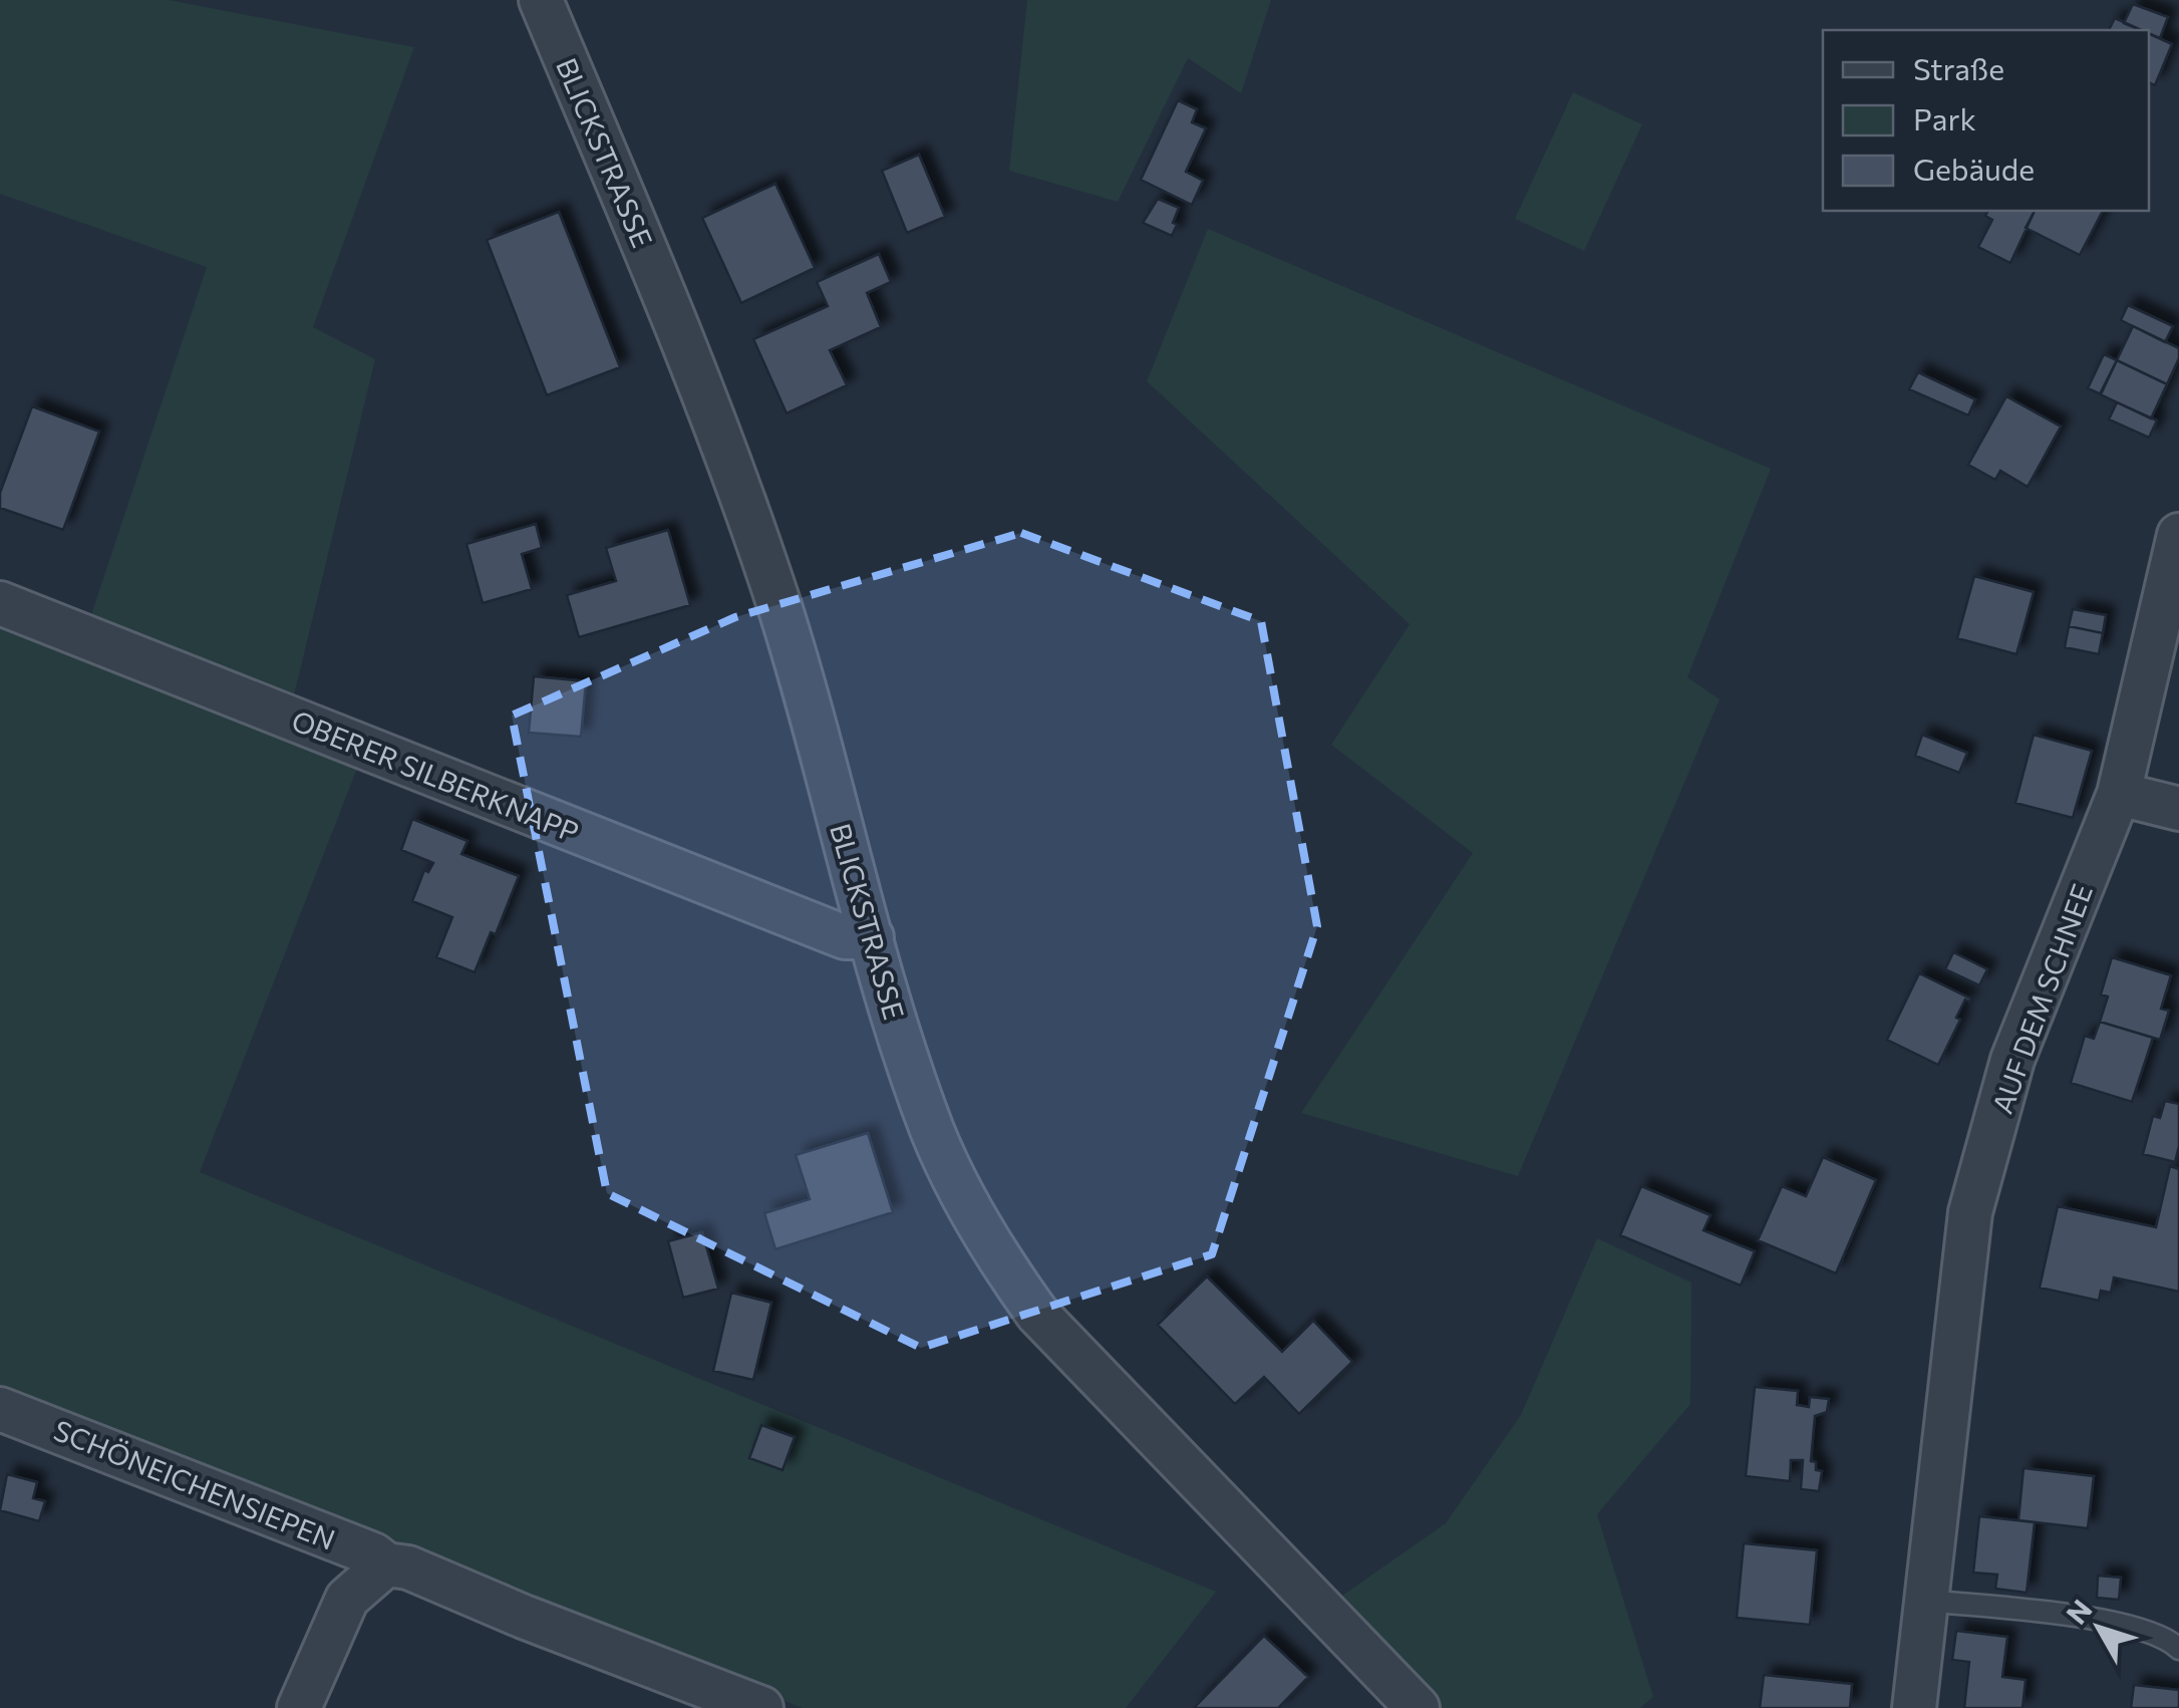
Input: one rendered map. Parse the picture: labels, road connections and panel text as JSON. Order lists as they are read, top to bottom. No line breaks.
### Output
{"streets":{"street":["BLICKSTRASSE","OBERER SILBERKNAPP","AUF DEM SCHNEE","SCHÖNEICHENSIEPEN"]},"crossings":[["BLICKSTRASSE","OBERER SILBERKNAPP"]],"legend":["Straße","Park","Gebäude"],"north":"top left"}
